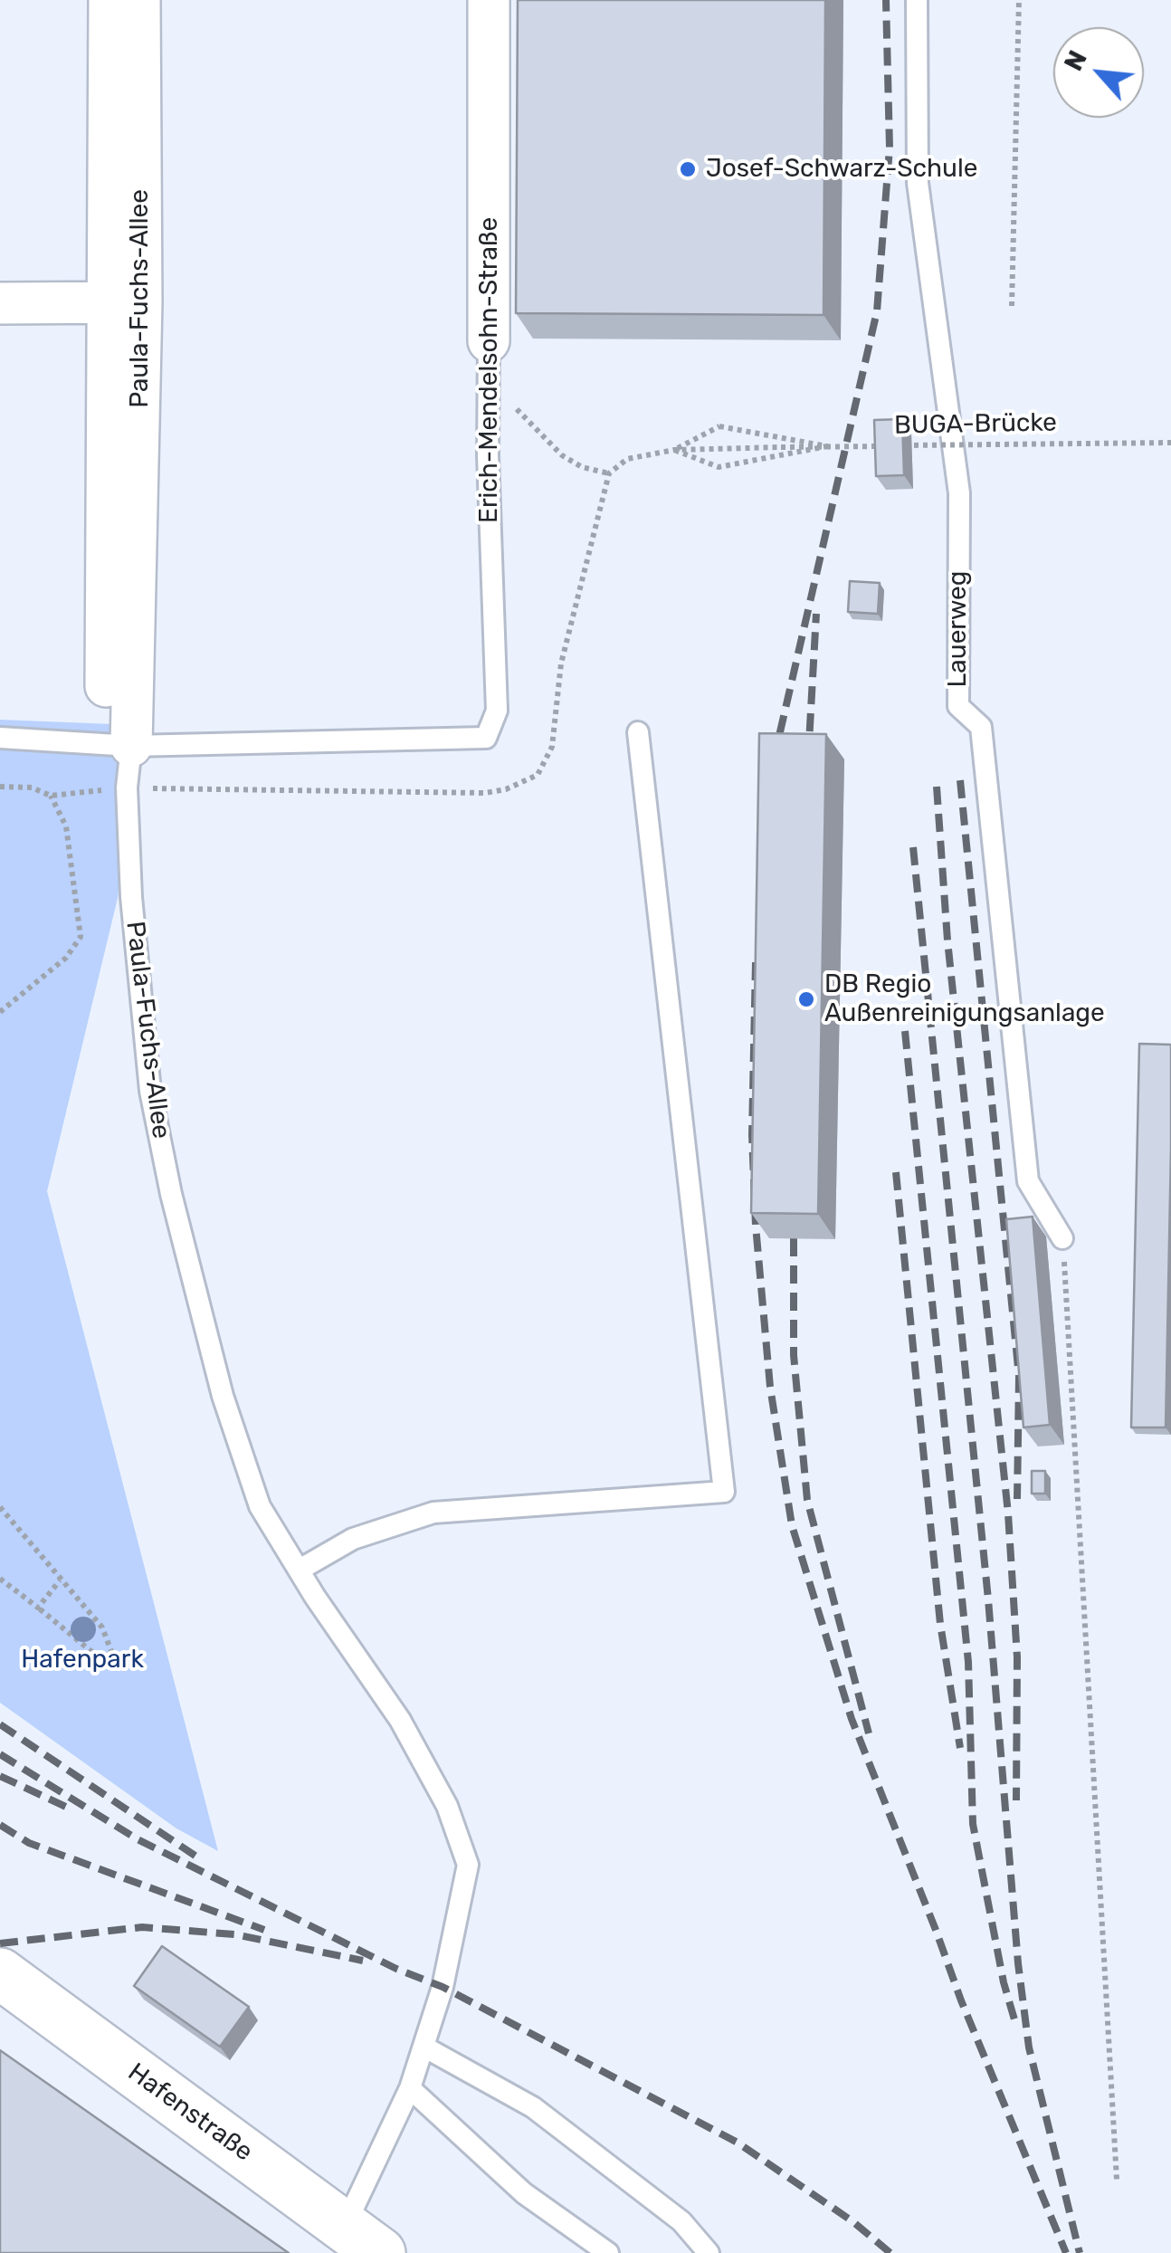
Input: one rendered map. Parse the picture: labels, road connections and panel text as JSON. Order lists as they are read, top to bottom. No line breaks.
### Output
{"streets":{"main road":["Hafenstraße"],"street":["Paula-Fuchs-Allee","Erich-Mendelsohn-Straße"],"lane":["Lauerweg"],"path":["BUGA-Brücke"]},"crossings":[["Paula-Fuchs-Allee","Erich-Mendelsohn-Straße"],["Paula-Fuchs-Allee","Hafenstraße"]],"parks":["Hafenpark"],"places":["Josef-Schwarz-Schule","DB Regio Außenreinigungsanlage"],"north":"top left"}
